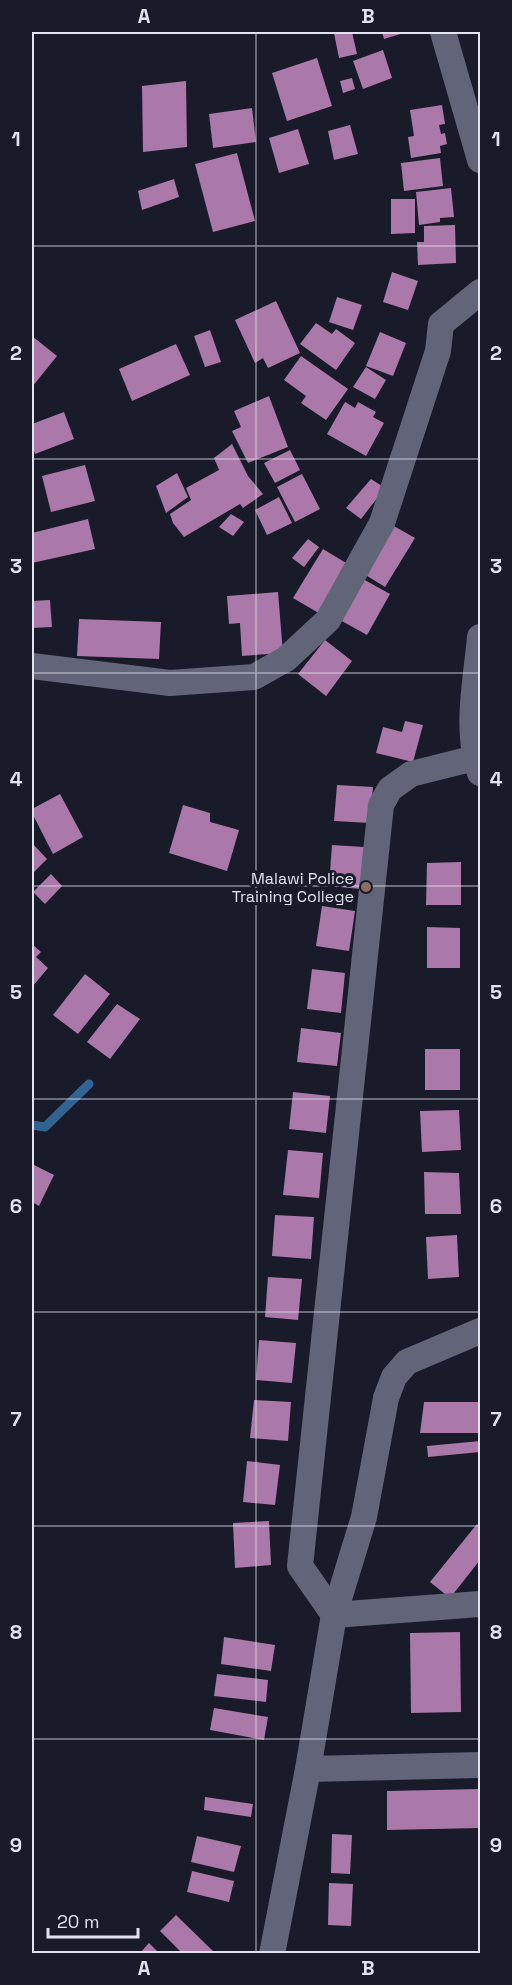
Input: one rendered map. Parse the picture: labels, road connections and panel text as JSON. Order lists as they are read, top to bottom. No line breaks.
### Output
{"places":["Malawi Police Training College"],"scale_bar":"20 m","grid":{"columns":["A","B"],"rows":["1","2","3","4","5","6","7","8","9"]}}
